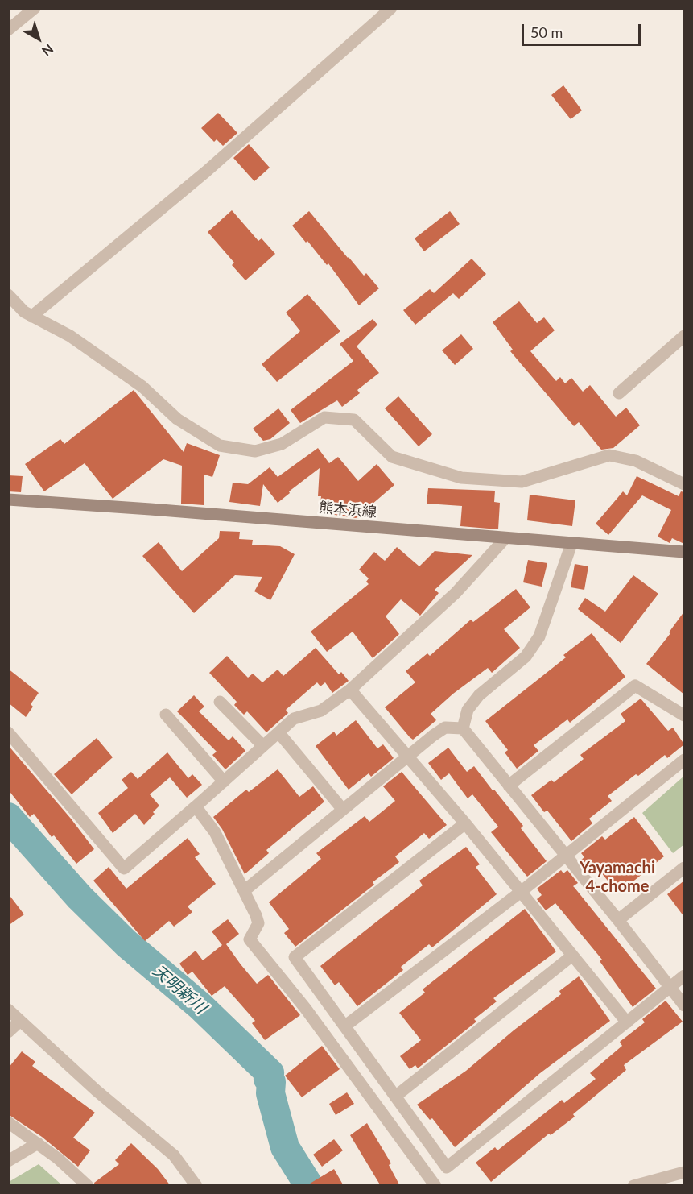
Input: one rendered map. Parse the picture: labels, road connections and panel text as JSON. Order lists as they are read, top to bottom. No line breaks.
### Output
{"streets":{"main road":["熊本浜線"]},"districts":["Yayamachi 4-chome"],"water":["天明新川"],"scale_bar":"50 m","north":"bottom right"}
